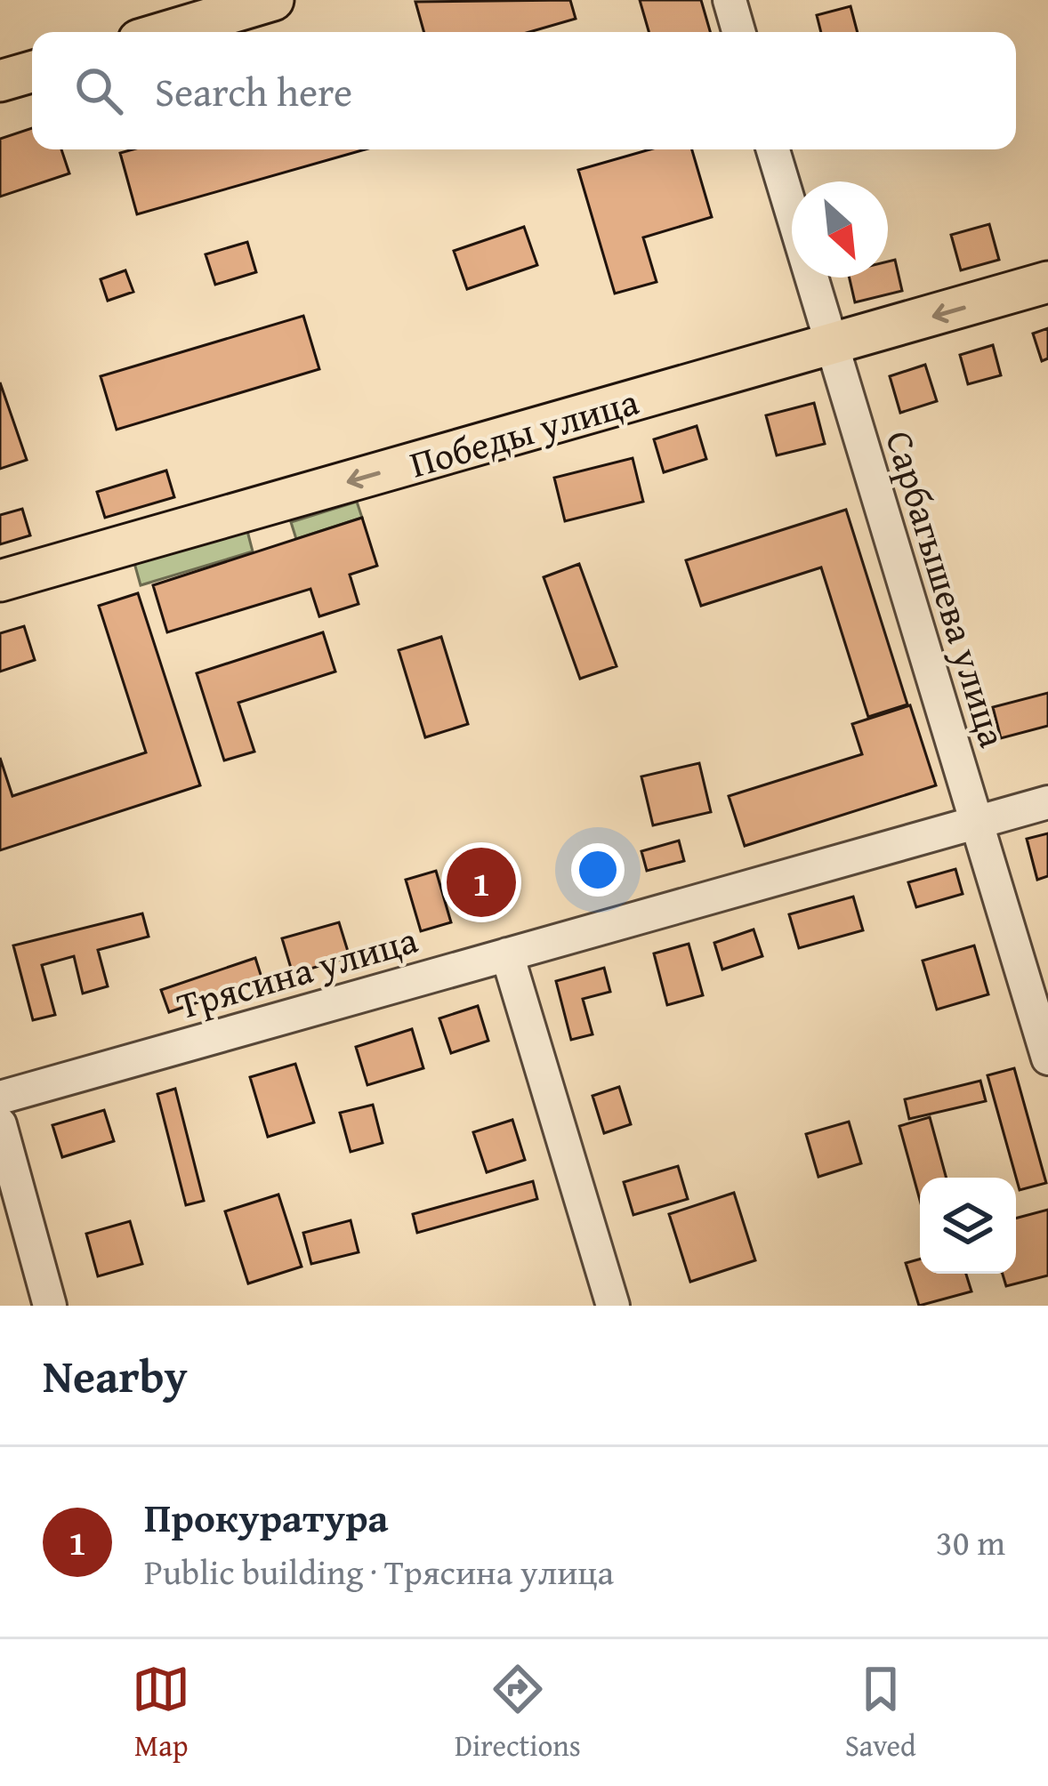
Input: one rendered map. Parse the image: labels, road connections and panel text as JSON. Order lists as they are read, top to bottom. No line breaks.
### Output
{"streets":{"main road":["Победы улица"],"street":["Сарбагышева улица","Трясина улица"]},"crossings":[["Победы улица","Сарбагышева улица"],["Сарбагышева улица","Трясина улица"]],"one_way":["Победы улица"],"north":"bottom right","page":{"search":"Search here","pins":"1","heading":"Nearby","list":[{"mark":"1","name":"Прокуратура","note":"Public building · Трясина улица","value":"30 m"}],"nav":["Map","Directions","Saved"]}}
